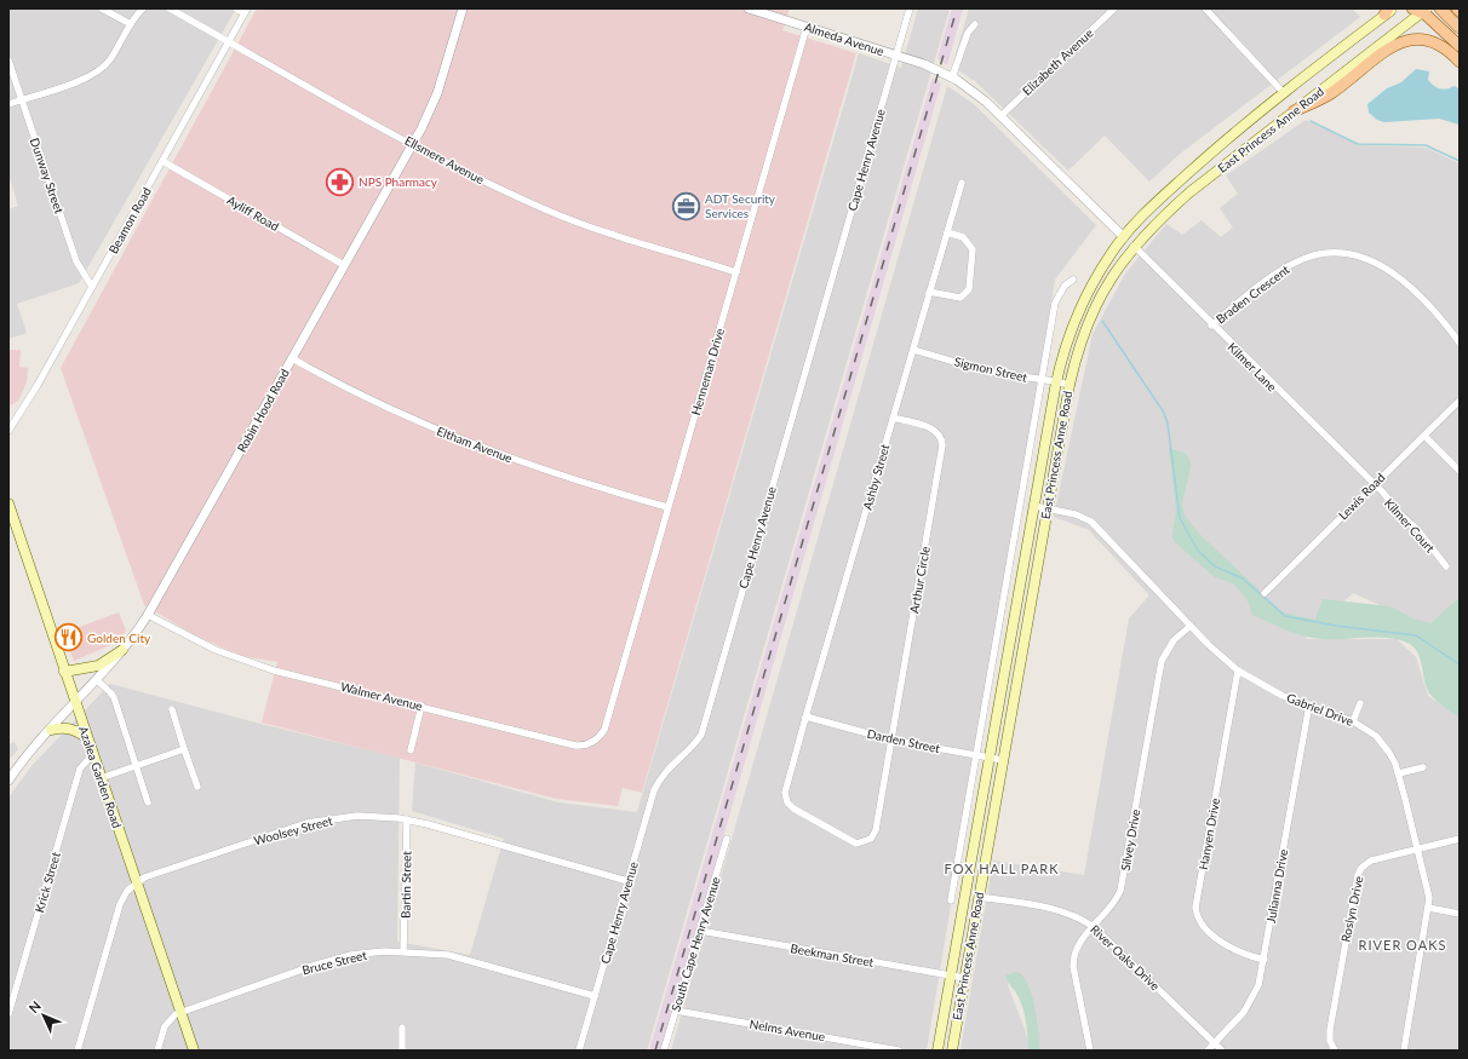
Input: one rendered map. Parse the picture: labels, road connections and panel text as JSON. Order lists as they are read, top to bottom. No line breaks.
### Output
{"streets":{"main road":["East Princess Anne Road","Azalea Garden Road"],"street":["Almeda Avenue","Elizabeth Avenue","Ellsmere Avenue","Cape Henry Avenue","Dunway Street","Ayliff Road","Beamon Road","Braden Crescent","Kilmer Lane","Sigmon Street","Henneman Drive","Robin Hood Road","Eltham Avenue","Ashby Street","Lewis Road","Kilmer Court","Arthur Circle","Walmer Avenue","Gabriel Drive","Darden Street","Woolsey Street","Hanyen Drive","Silvey Drive","Krick Street","Bartin Street","Julianna Drive","Roslyn Drive","South Cape Henry Avenue","Beekman Street","River Oaks Drive","Bruce Street","Nelms Avenue"]},"crossings":[["Almeda Avenue","Cape Henry Avenue"],["Almeda Avenue","Kilmer Lane"],["Almeda Avenue","Henneman Drive"],["Elizabeth Avenue","Kilmer Lane"],["East Princess Anne Road","Kilmer Lane"],["East Princess Anne Road","Sigmon Street"],["East Princess Anne Road","Gabriel Drive"],["East Princess Anne Road","Darden Street"],["East Princess Anne Road","Beekman Street"],["East Princess Anne Road","River Oaks Drive"],["Ellsmere Avenue","Beamon Road"],["Ellsmere Avenue","Henneman Drive"],["Ellsmere Avenue","Robin Hood Road"],["Cape Henry Avenue","Woolsey Street"],["Cape Henry Avenue","Bruce Street"],["Dunway Street","Beamon Road"],["Ayliff Road","Beamon Road"],["Ayliff Road","Robin Hood Road"],["Braden Crescent","Kilmer Lane"],["Kilmer Lane","Lewis Road"],["Kilmer Lane","Kilmer Court"],["Sigmon Street","Ashby Street"],["Henneman Drive","Eltham Avenue"],["Henneman Drive","Walmer Avenue"],["Robin Hood Road","Eltham Avenue"],["Robin Hood Road","Walmer Avenue"],["Robin Hood Road","Azalea Garden Road"],["Ashby Street","Arthur Circle"],["Ashby Street","Darden Street"],["Lewis Road","Kilmer Court"],["Arthur Circle","Darden Street"],["Gabriel Drive","Hanyen Drive"],["Gabriel Drive","Silvey Drive"],["Gabriel Drive","Julianna Drive"],["Gabriel Drive","Roslyn Drive"],["Azalea Garden Road","Woolsey Street"],["Azalea Garden Road","Krick Street"],["Azalea Garden Road","Bruce Street"],["Woolsey Street","Bartin Street"],["Hanyen Drive","Julianna Drive"],["Silvey Drive","River Oaks Drive"],["Bartin Street","Bruce Street"],["Julianna Drive","River Oaks Drive"],["South Cape Henry Avenue","Beekman Street"],["South Cape Henry Avenue","Nelms Avenue"]],"districts":["FOX HALL PARK","RIVER OAKS"],"places":{"pharmacy":["NPS Pharmacy"],"office":["ADT Security Services"],"restaurant":["Golden City"]},"north":"top left"}
